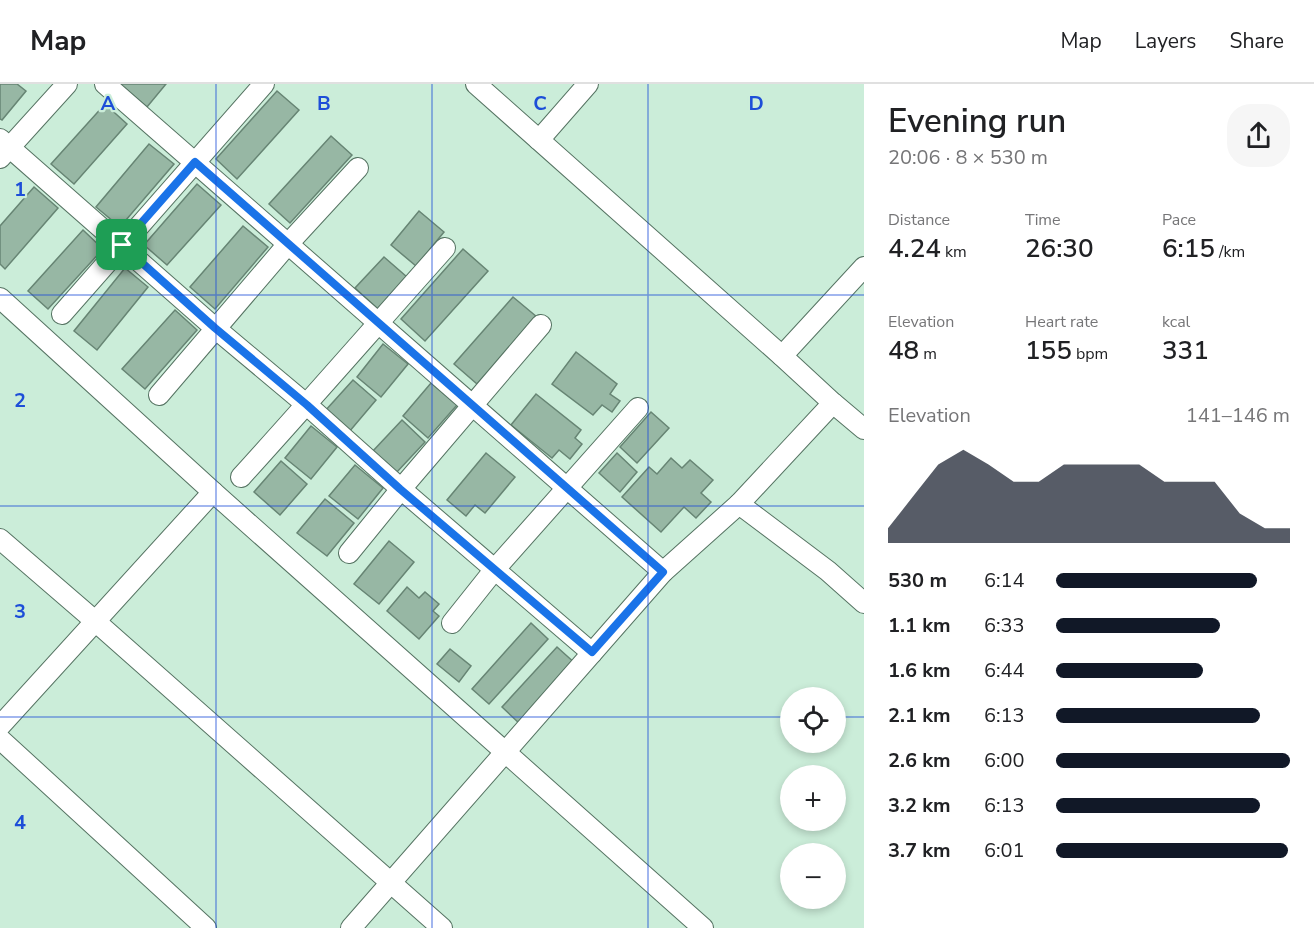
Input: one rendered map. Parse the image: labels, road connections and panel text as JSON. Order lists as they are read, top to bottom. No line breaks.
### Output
{"page":{"header":"Map","nav":["Map","Layers","Share"],"heading":["Evening run","20:06 · 8 × 530 m"],"stats":[["Distance","4.24 km"],["Time","26:30"],["Pace","6:15 /km"],["Elevation","48 m"],["Heart rate","155 bpm"],["kcal","331"]],"chart":["Elevation","141–146 m"],"list":[{"name":"530 m","note":"6:14"},{"name":"1.1 km","note":"6:33"},{"name":"1.6 km","note":"6:44"},{"name":"2.1 km","note":"6:13"},{"name":"2.6 km","note":"6:00"},{"name":"3.2 km","note":"6:13"},{"name":"3.7 km","note":"6:01"}],"map_buttons":["+","−"]},"grid":{"columns":["A","B","C","D"],"rows":["1","2","3","4"]}}
